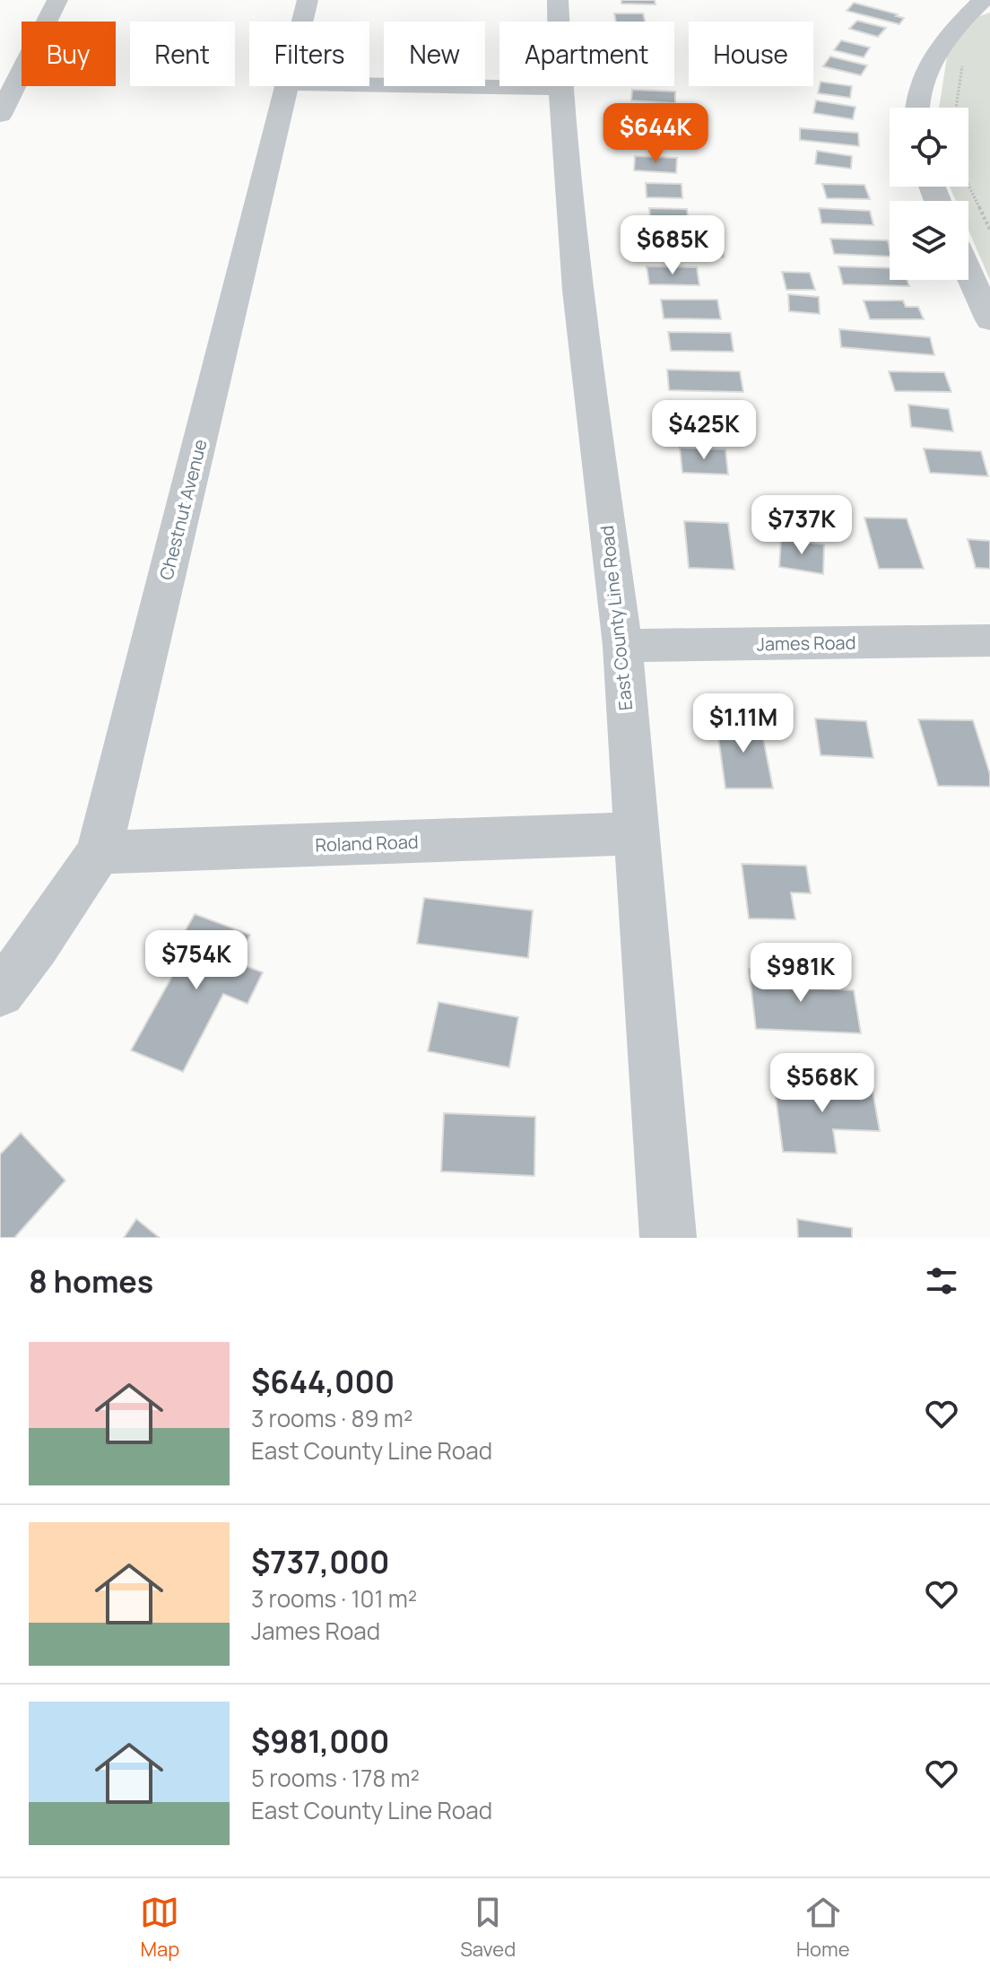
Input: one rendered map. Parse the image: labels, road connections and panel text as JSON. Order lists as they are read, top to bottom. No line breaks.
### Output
{"streets":{"street":["Chestnut Avenue","East County Line Road","James Road","Roland Road"]},"crossings":[["Chestnut Avenue","Roland Road"],["East County Line Road","James Road"],["East County Line Road","Roland Road"]],"page":{"chip":["Buy","Rent","Filters","New","Apartment","House"],"price":["$644K","$685K","$425K","$737K","$1.11M","$754K","$981K","$568K"],"heading":"8 homes","list":[{"name":"$644,000","note":"3 rooms · 89 m² · East County Line Road"},{"name":"$737,000","note":"3 rooms · 101 m² · James Road"},{"name":"$981,000","note":"5 rooms · 178 m² · East County Line Road"}],"tabs":["Map","Saved","Home"]}}
